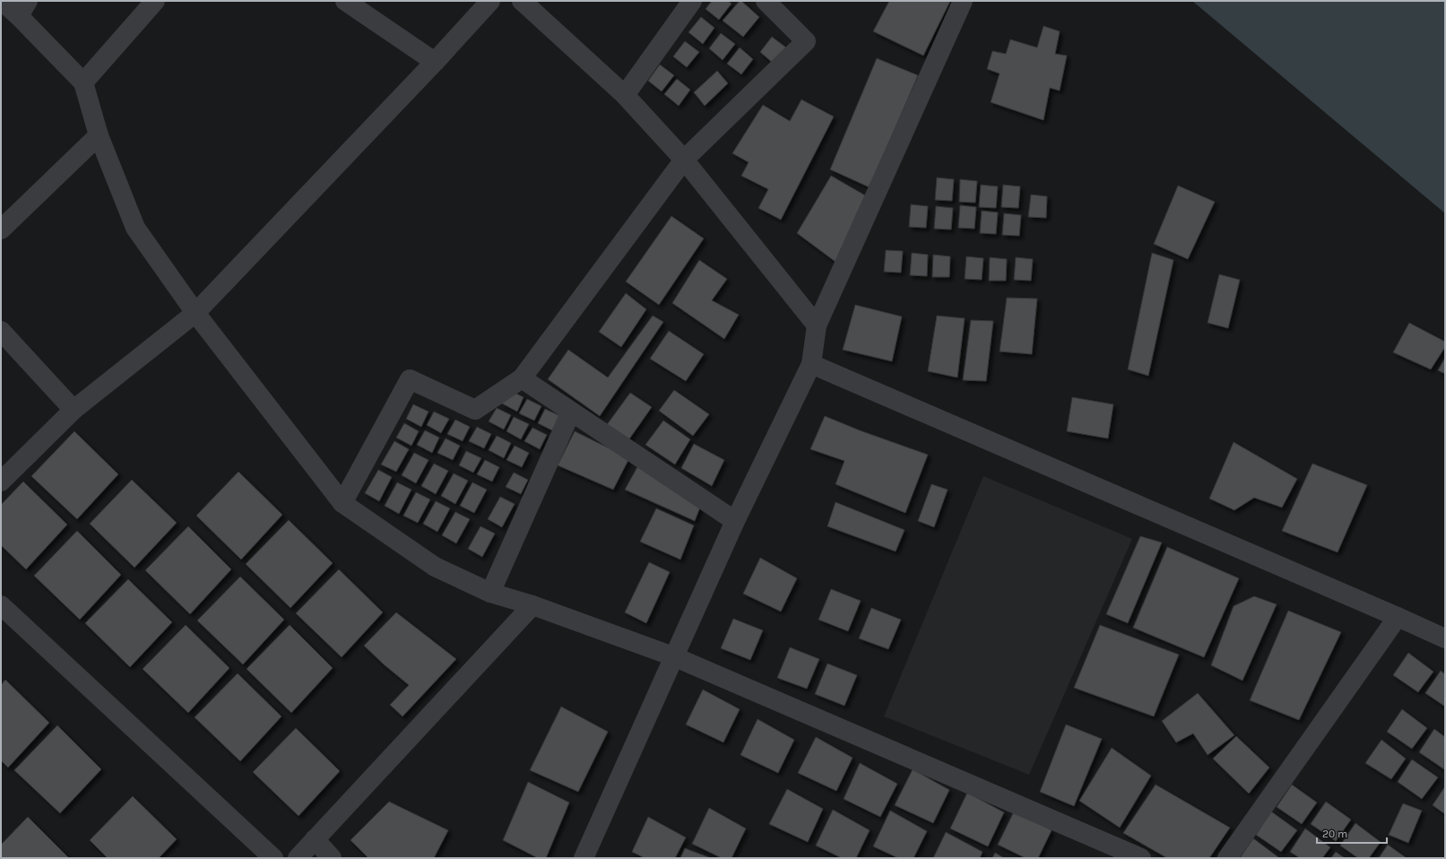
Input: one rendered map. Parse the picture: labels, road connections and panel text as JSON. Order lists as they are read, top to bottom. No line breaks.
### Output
{"scale_bar":"20 m"}
